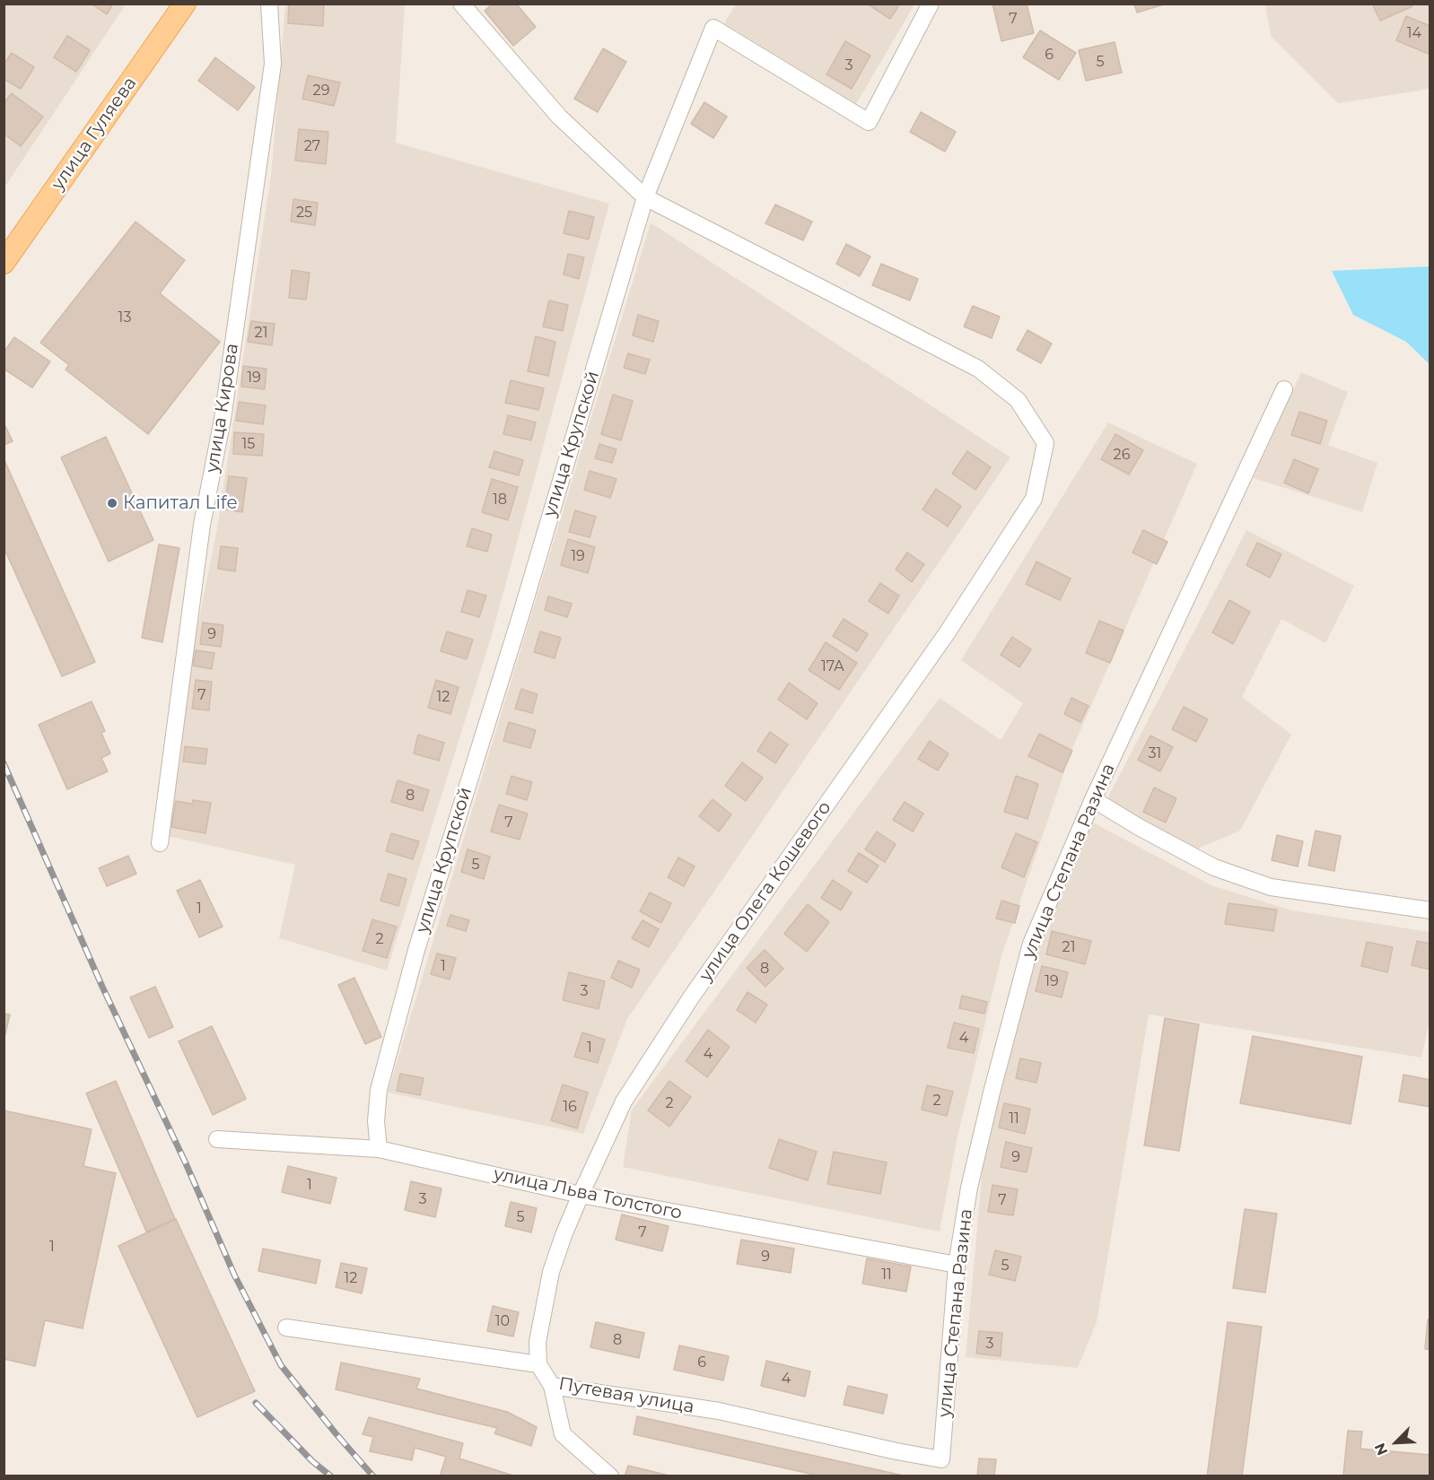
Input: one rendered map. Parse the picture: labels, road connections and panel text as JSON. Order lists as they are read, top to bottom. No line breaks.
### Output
{"streets":{"main road":["улица Гуляева"],"street":["улица Кирова","улица Крупской","улица Степана Разина","улица Олега Кошевого","улица Льва Толстого","Путевая улица"]},"crossings":[["улица Крупской","улица Олега Кошевого"],["улица Крупской","улица Льва Толстого"],["улица Степана Разина","улица Льва Толстого"],["улица Степана Разина","Путевая улица"],["улица Олега Кошевого","улица Льва Толстого"],["улица Олега Кошевого","Путевая улица"]],"places":["Капитал Life"],"house_numbers":["7","14","6","5","3","29","27","25","13","21","19","15","26","18","19","9","17А","7","12","31","8","7","5","1","2","21","1","8","19","3","4","1","4","2","2","16","11","9","1","3","7","5","7","1","9","5","11","12","10","8","3","6","4"],"north":"bottom left"}
